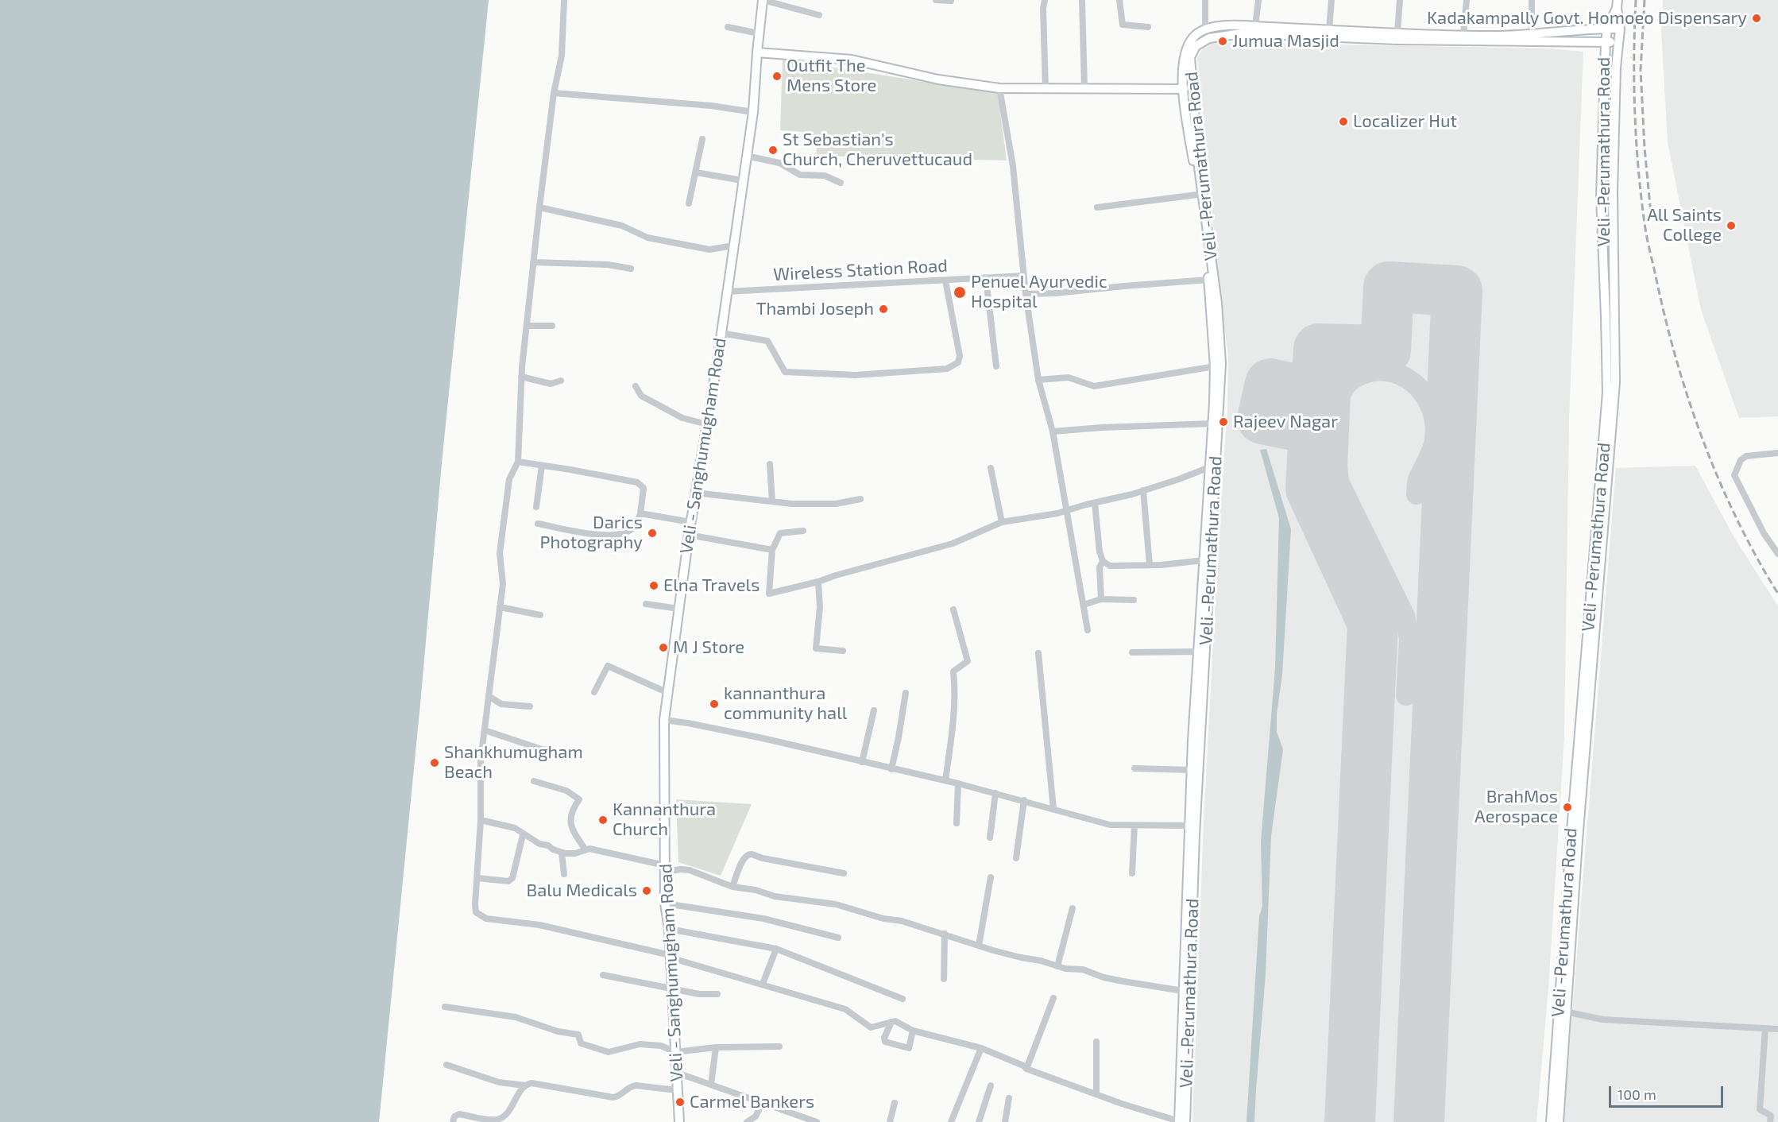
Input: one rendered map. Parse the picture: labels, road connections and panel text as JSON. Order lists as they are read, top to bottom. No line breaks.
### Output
{"streets":{"main road":["Veli -Perumathura Road","Veli - Sanghumugham Road"],"street":["Wireless Station Road"]},"crossings":[["Wireless Station Road","Veli - Sanghumugham Road"]],"places":["Kadakampally Govt. Homoeo Dispensary","Jumua Masjid","Outfit The Mens Store","Localizer Hut","St Sebastian's Church, Cheruvettucaud","All Saints College","Penuel Ayurvedic Hospital","Thambi Joseph","Rajeev Nagar","Darics Photography","Elna Travels","M J Store","kannanthura community hall","Shankhumugham Beach","BrahMos Aerospace","Kannanthura Church","Balu Medicals","Carmel Bankers"],"scale_bar":"100 m"}
